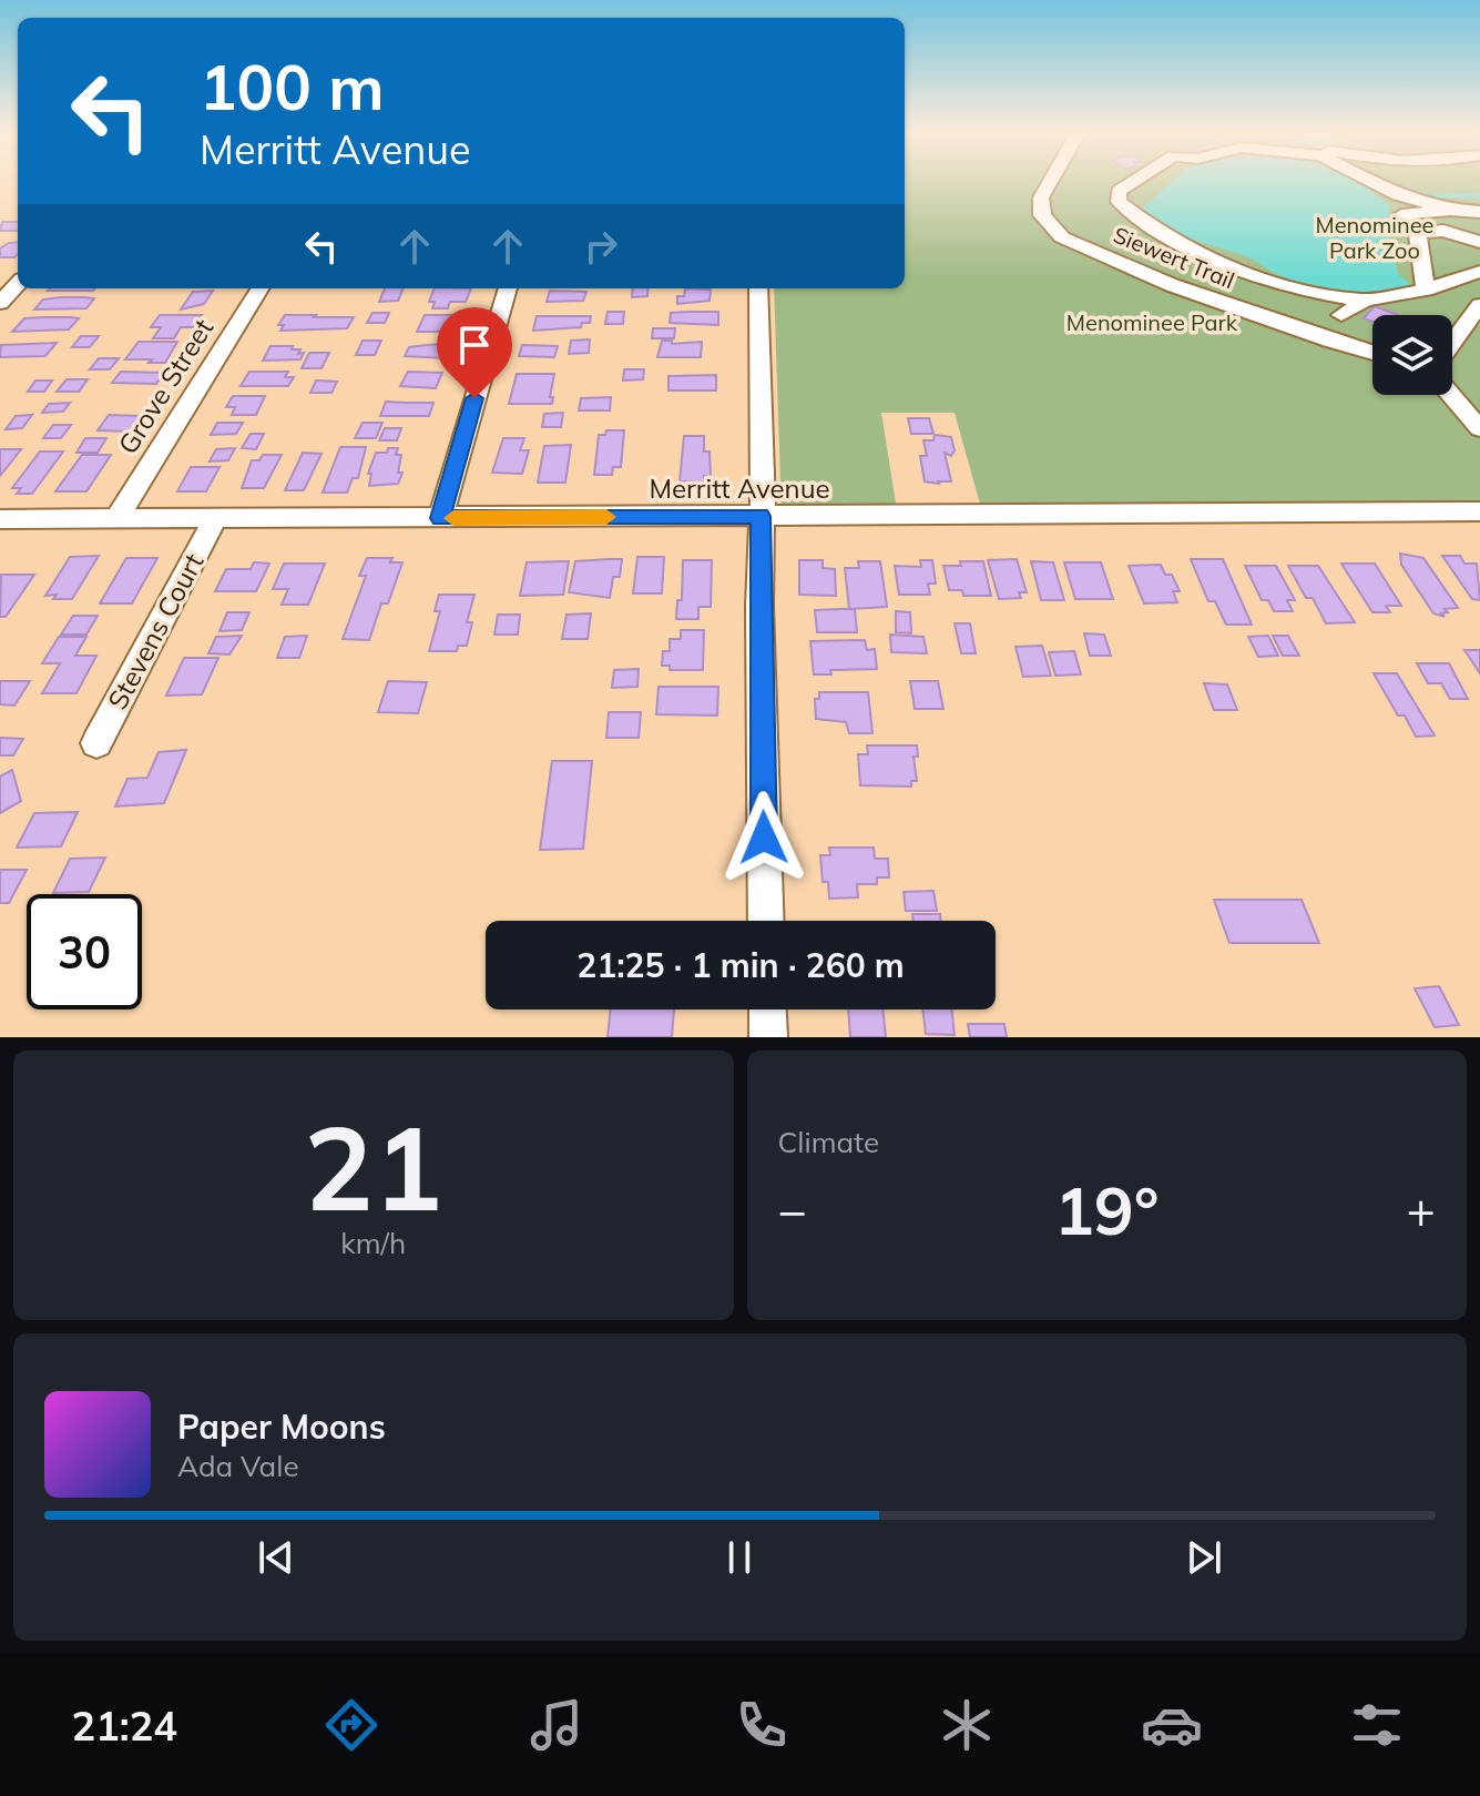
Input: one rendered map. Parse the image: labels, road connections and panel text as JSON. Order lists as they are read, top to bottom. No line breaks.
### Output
{"streets":{"street":["Siewert Trail","Grove Street","Merritt Avenue","Stevens Court"]},"crossings":[["Grove Street","Merritt Avenue"],["Merritt Avenue","Stevens Court"]],"parks":["Menominee Park Zoo","Menominee Park"],"page":{"turn":["100 m","Merritt Avenue"],"limit":"30","trip":"21:25 · 1 min · 260 m","tile":[["21","km/h"],"Climate"],"heat":["−","19°","+"],"song":["Paper Moons","Ada Vale"],"tabs":"21:24"}}
